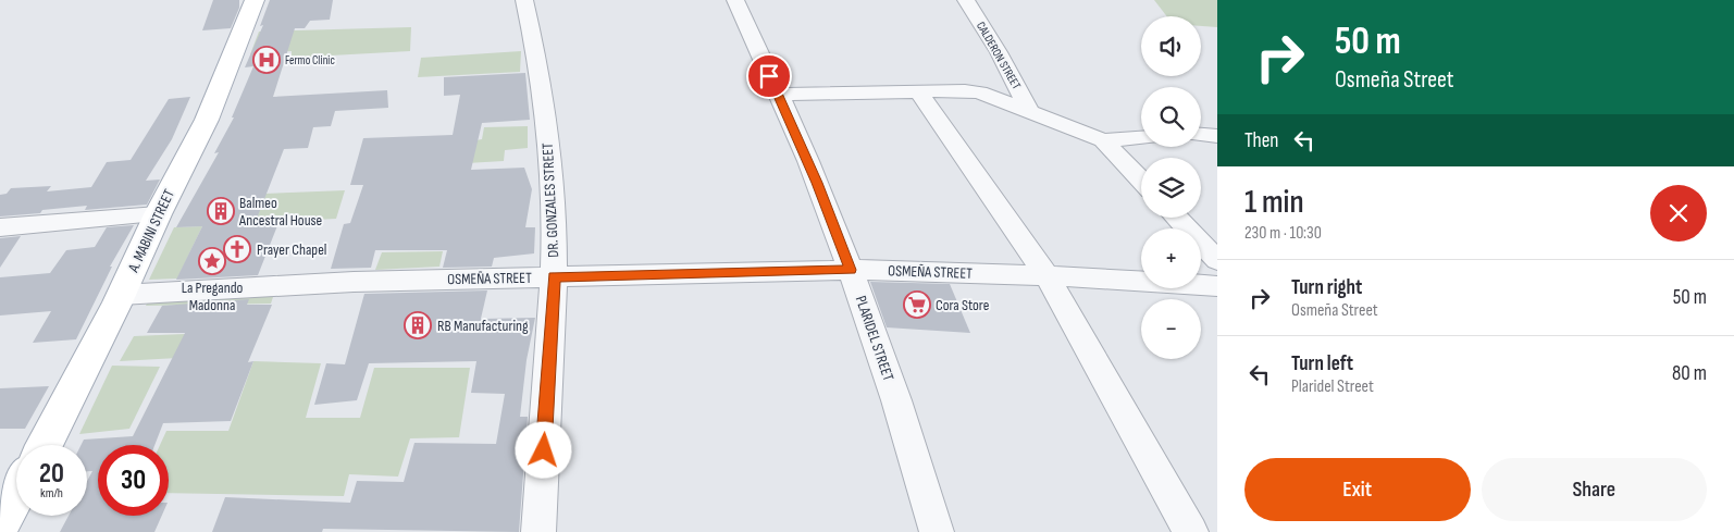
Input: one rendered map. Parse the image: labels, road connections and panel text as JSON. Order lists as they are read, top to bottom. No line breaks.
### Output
{"streets":{"main road":["A. MABINI STREET"],"street":["CALDERON STREET","DR. GONZALES STREET","OSMEÑA STREET","PLARIDEL STREET"]},"crossings":[["DR. GONZALES STREET","OSMEÑA STREET"],["A. MABINI STREET","OSMEÑA STREET"],["OSMEÑA STREET","PLARIDEL STREET"]],"places":{"hospital":["Fermo Clinic"],"building":["Balmeo Ancestral House","RB Manufacturing"],"church":["Prayer Chapel"],"place":["La Pregando Madonna"],"supermarket":["Cora Store"]},"page":{"turn":["50 m","Osmeña Street"],"map_buttons":["+","−"],"then":"Then","heading":["1 min","230 m · 10:30"],"list":[{"name":"Turn right","note":"Osmeña Street","value":"50 m"},{"name":"Turn left","note":"Plaridel Street","value":"80 m"}],"speed":"20 km/h","limit":"30","buttons":["Exit","Share"]}}
